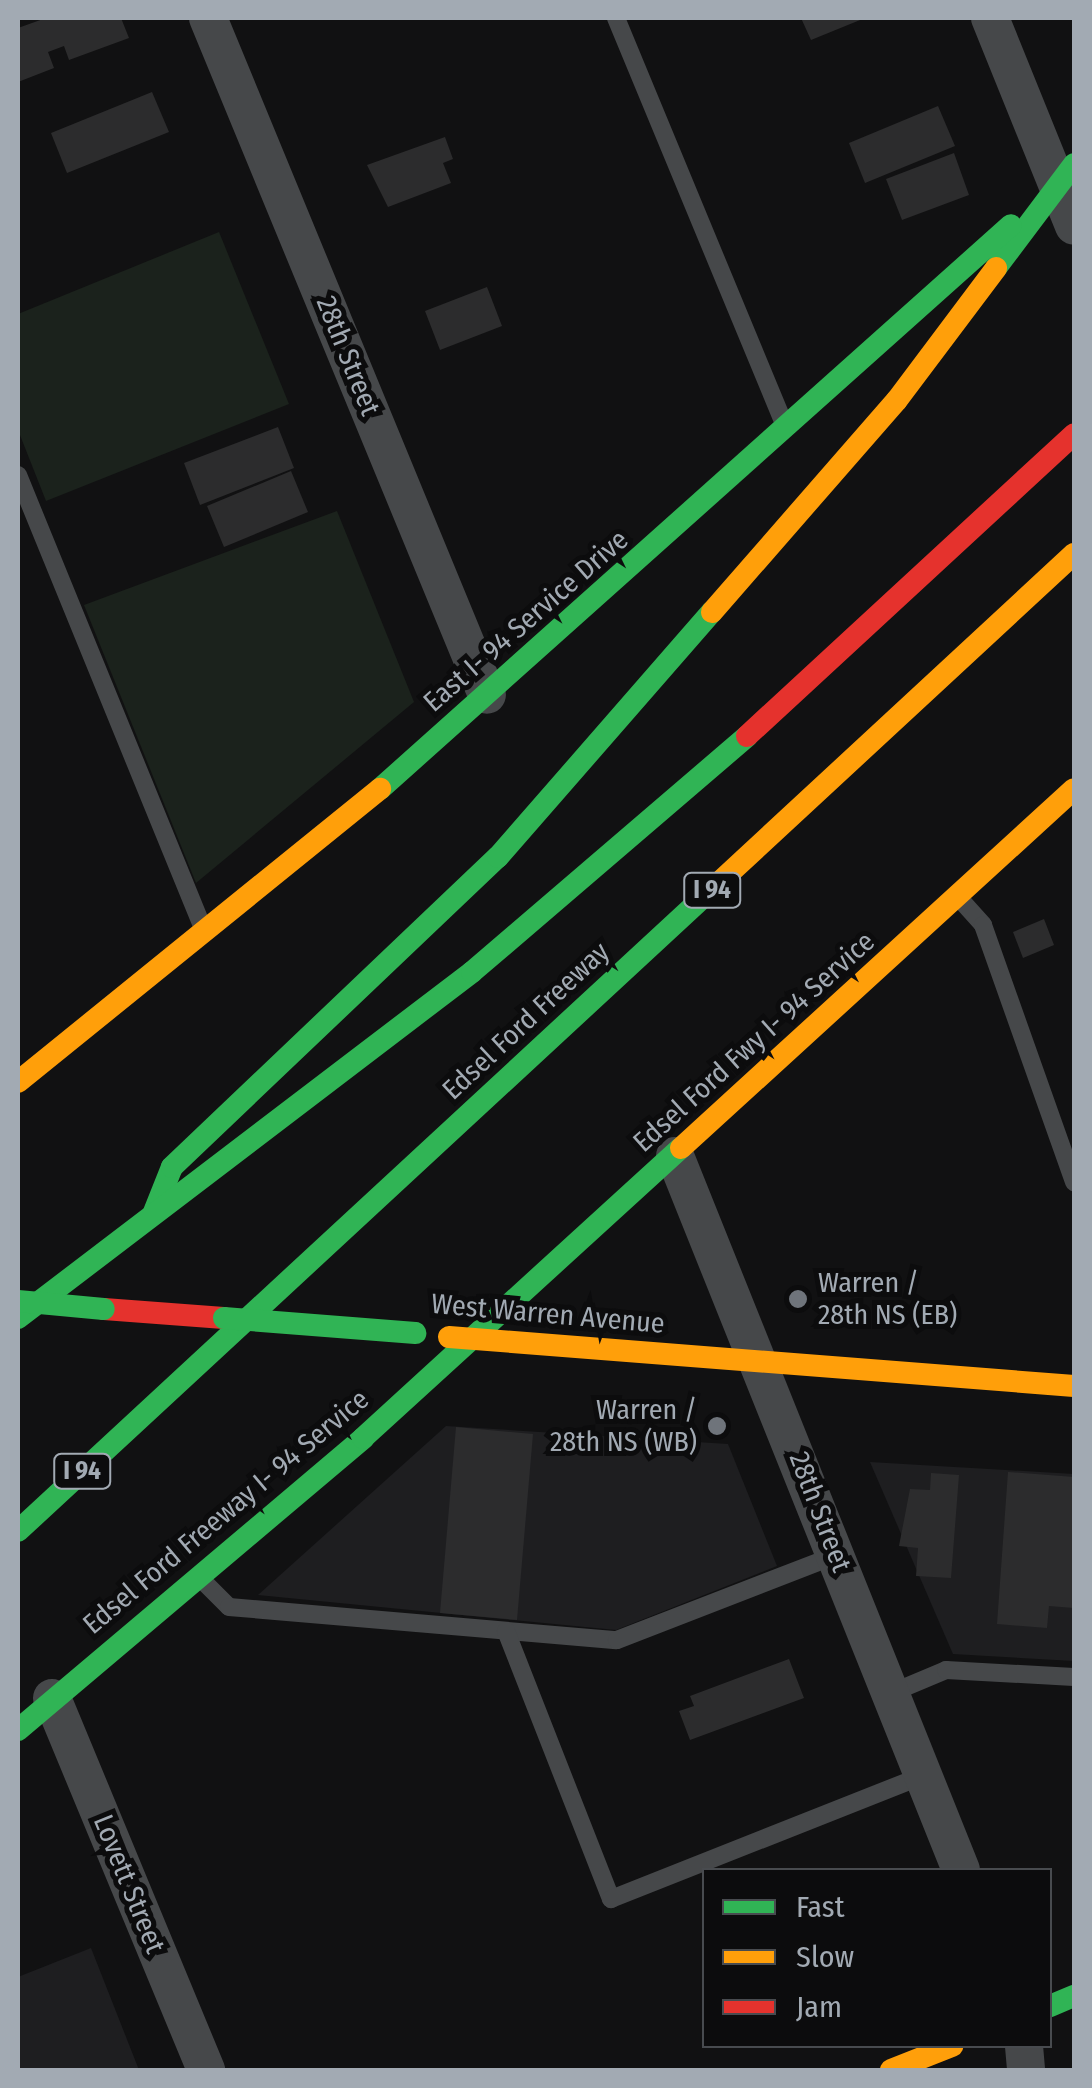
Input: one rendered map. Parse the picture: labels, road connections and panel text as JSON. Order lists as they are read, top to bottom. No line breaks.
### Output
{"streets":{"main road":["East I- 94 Service Drive","I 94","Edsel Ford Freeway","Edsel Ford Fwy I- 94 Service","West Warren Avenue","Edsel Ford Freeway I- 94 Service"],"street":["28th Street","Lovett Street"]},"crossings":[["28th Street","East I- 94 Service Drive"],["28th Street","Edsel Ford Fwy I- 94 Service"],["28th Street","West Warren Avenue"],["Edsel Ford Fwy I- 94 Service","West Warren Avenue"],["Edsel Ford Fwy I- 94 Service","Edsel Ford Freeway I- 94 Service"],["West Warren Avenue","Edsel Ford Freeway I- 94 Service"],["Edsel Ford Freeway I- 94 Service","Lovett Street"]],"places":["Warren / 28th NS (EB)","Warren / 28th NS (WB)"],"legend":["Fast","Slow","Jam"]}
